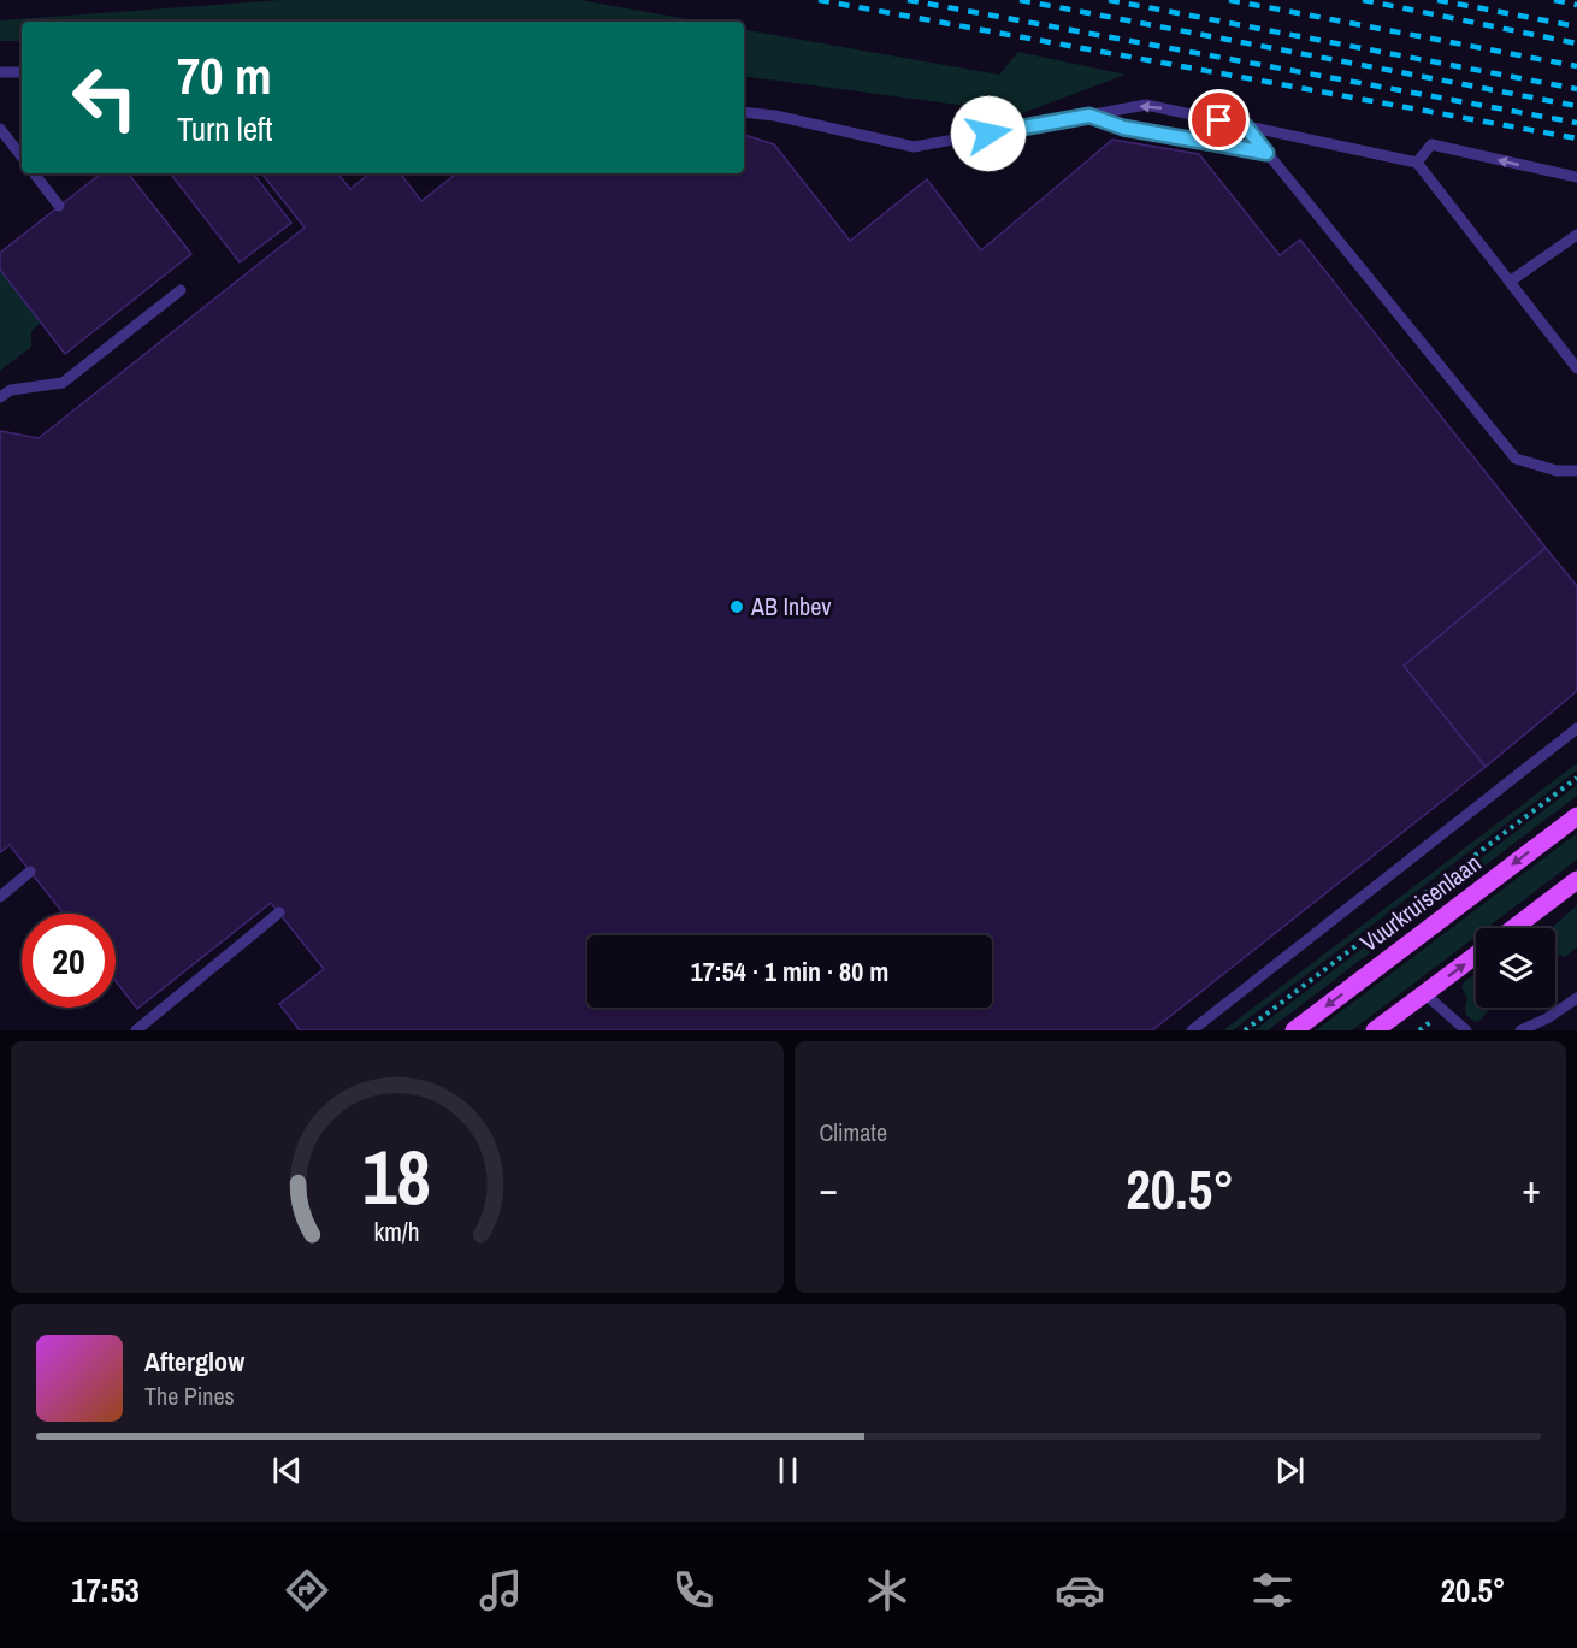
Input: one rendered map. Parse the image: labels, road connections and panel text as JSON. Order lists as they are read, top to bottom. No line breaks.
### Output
{"streets":{"main road":["Vuurkruisenlaan"]},"places":["AB Inbev"],"page":{"turn":["70 m","Turn left"],"limit":"20","trip":"17:54 · 1 min · 80 m","tile":"Climate","heat":["−","20.5°","+"],"song":["Afterglow","The Pines"],"tabs":["17:53","20.5°"],"gauge":["18","km/h"]}}
